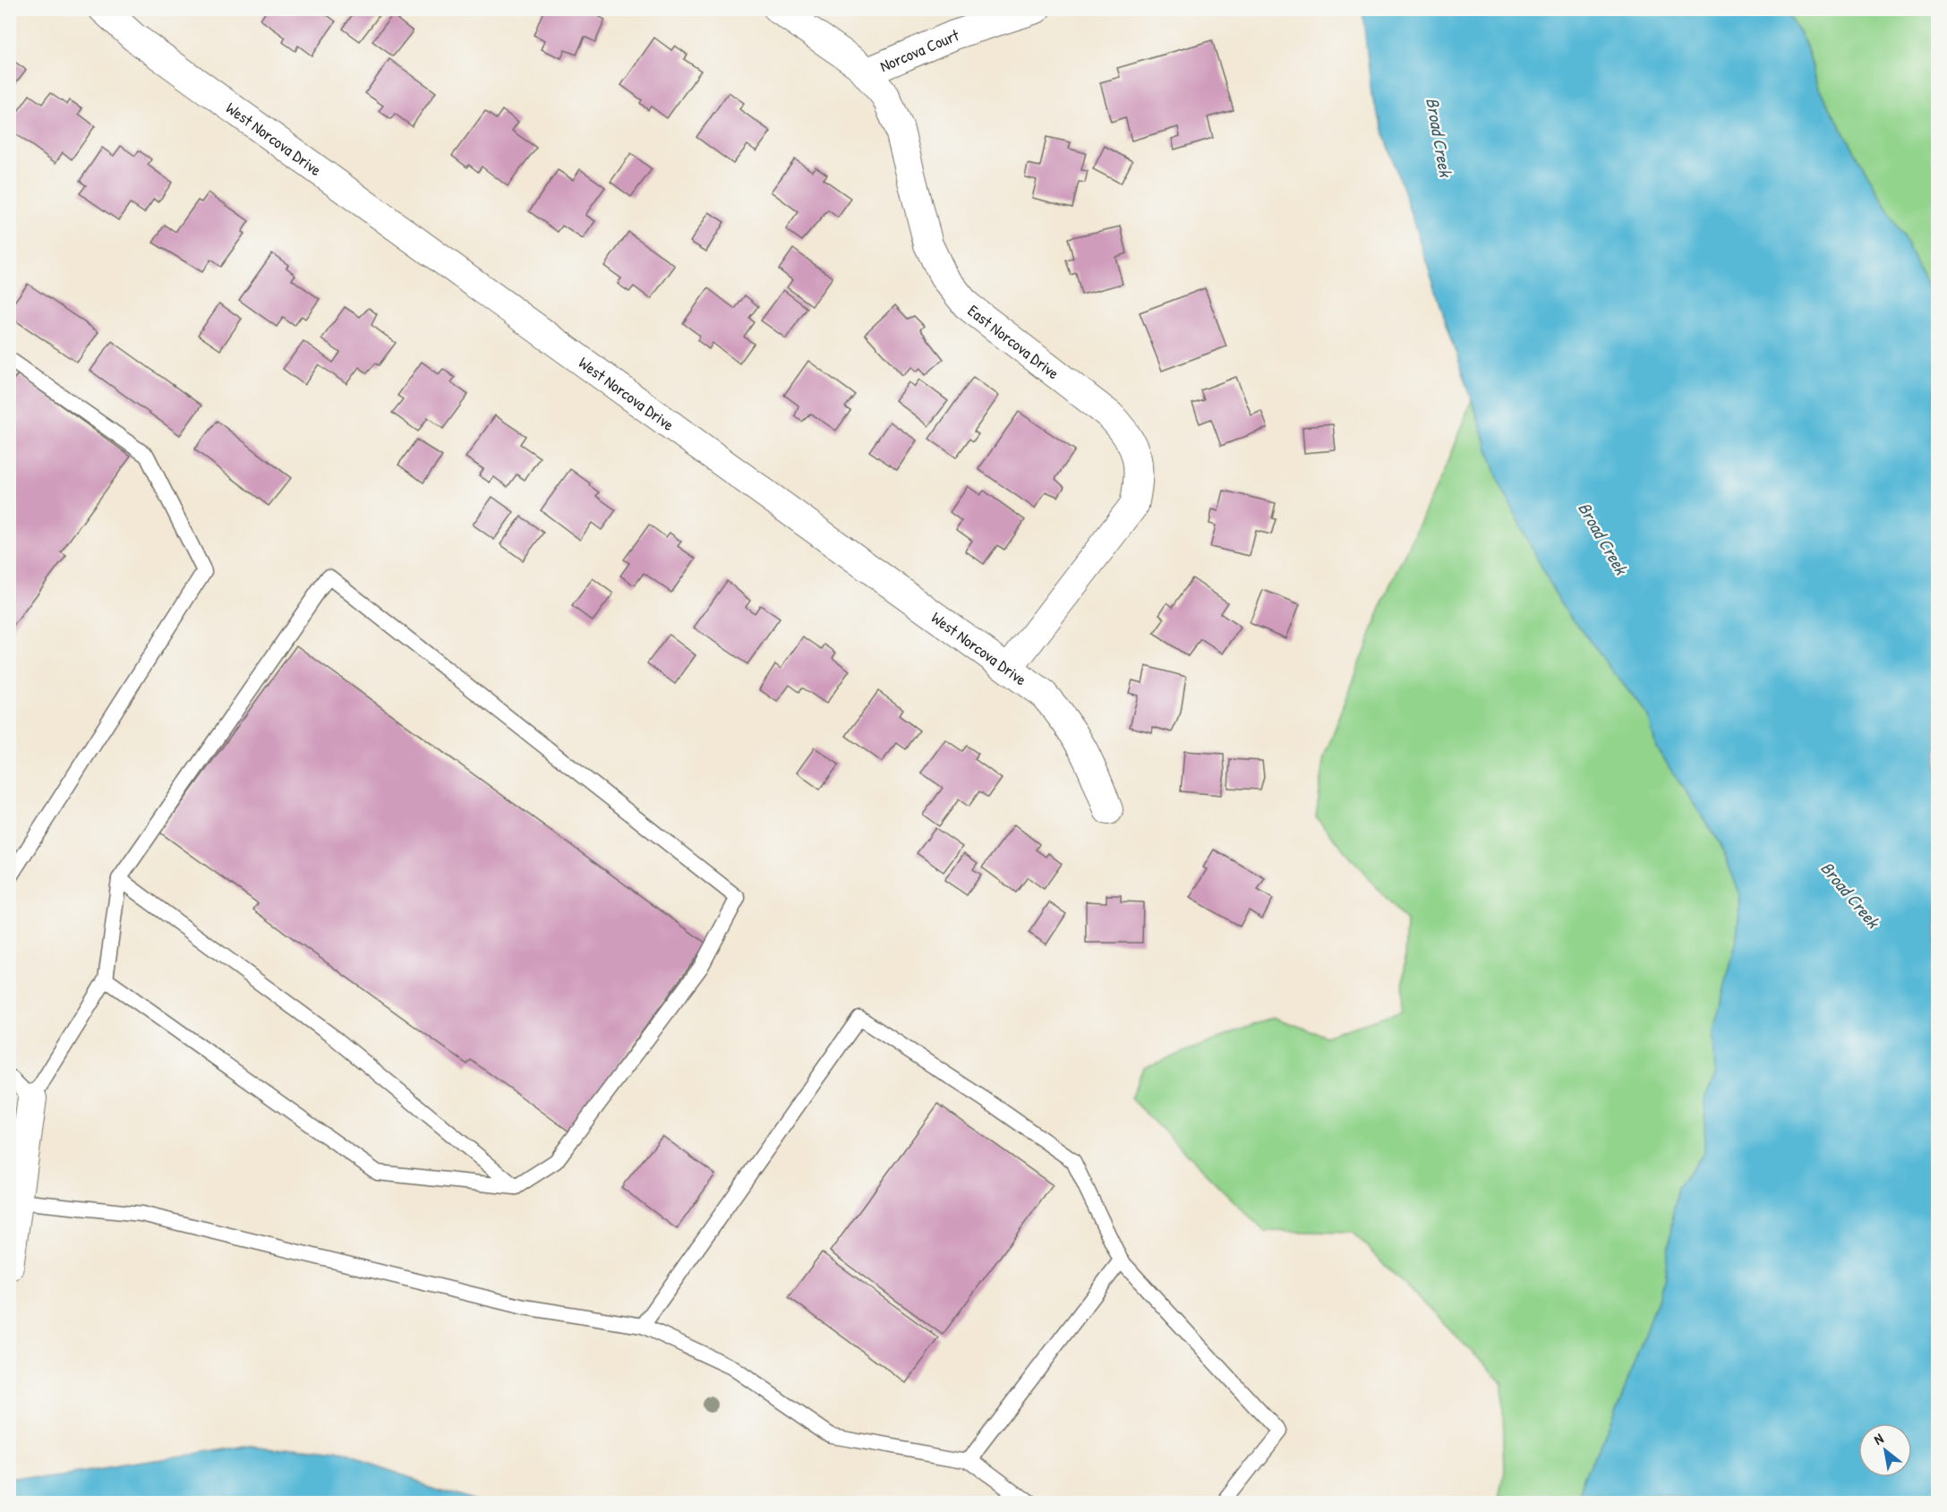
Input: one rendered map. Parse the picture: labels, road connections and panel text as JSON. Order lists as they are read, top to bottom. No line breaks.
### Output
{"streets":{"street":["Norcova Court","West Norcova Drive","East Norcova Drive"]},"crossings":[["Norcova Court","East Norcova Drive"],["West Norcova Drive","East Norcova Drive"]],"water":["Broad Creek"],"north":"top left"}
